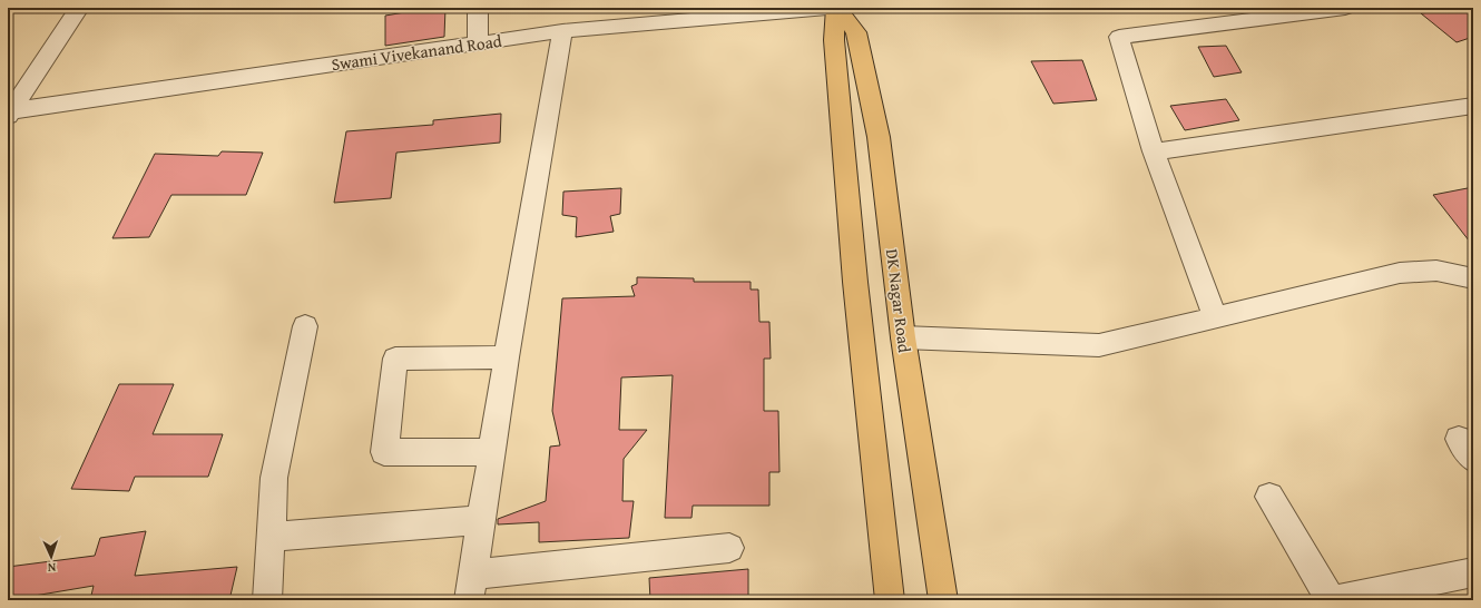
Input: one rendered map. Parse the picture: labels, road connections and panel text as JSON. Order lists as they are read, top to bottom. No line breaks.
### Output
{"streets":{"main road":["DK Nagar Road"],"street":["Swami Vivekanand Road"]},"north":"bottom"}
